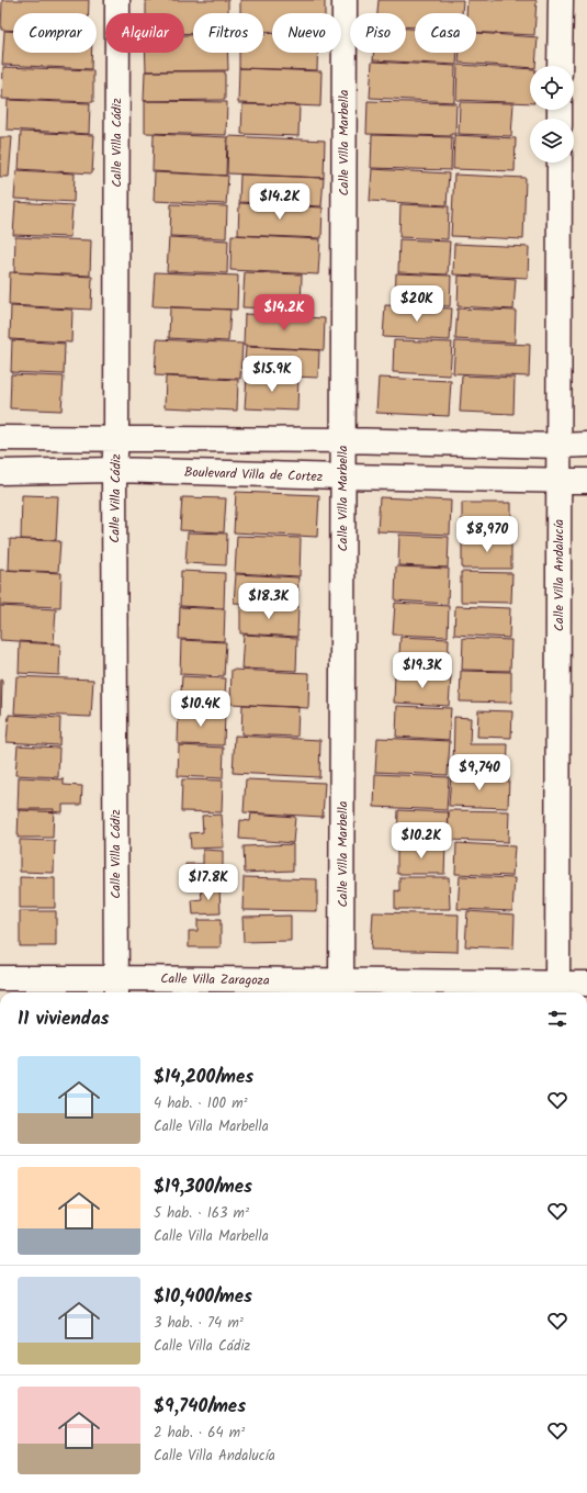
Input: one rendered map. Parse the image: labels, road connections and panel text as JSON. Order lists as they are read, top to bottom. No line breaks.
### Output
{"streets":{"street":["Calle Villa Cádiz","Calle Villa Marbella","Boulevard Villa de Cortez","Calle Villa Andalucía","Calle Villa Zaragoza"]},"crossings":[["Calle Villa Cádiz","Boulevard Villa de Cortez"],["Calle Villa Cádiz","Calle Villa Zaragoza"],["Calle Villa Marbella","Boulevard Villa de Cortez"],["Calle Villa Marbella","Calle Villa Zaragoza"],["Boulevard Villa de Cortez","Calle Villa Andalucía"],["Calle Villa Andalucía","Calle Villa Zaragoza"]],"page":{"chip":["Comprar","Alquilar","Filtros","Nuevo","Piso","Casa"],"price":["$14.2K","$20K","$14.2K","$15.9K","$8,970","$18.3K","$19.3K","$10.4K","$9,740","$10.2K","$17.8K"],"heading":"11 viviendas","list":[{"name":"$14,200/mes","note":"4 hab. · 100 m² · Calle Villa Marbella"},{"name":"$19,300/mes","note":"5 hab. · 163 m² · Calle Villa Marbella"},{"name":"$10,400/mes","note":"3 hab. · 74 m² · Calle Villa Cádiz"},{"name":"$9,740/mes","note":"2 hab. · 64 m² · Calle Villa Andalucía"}]}}
